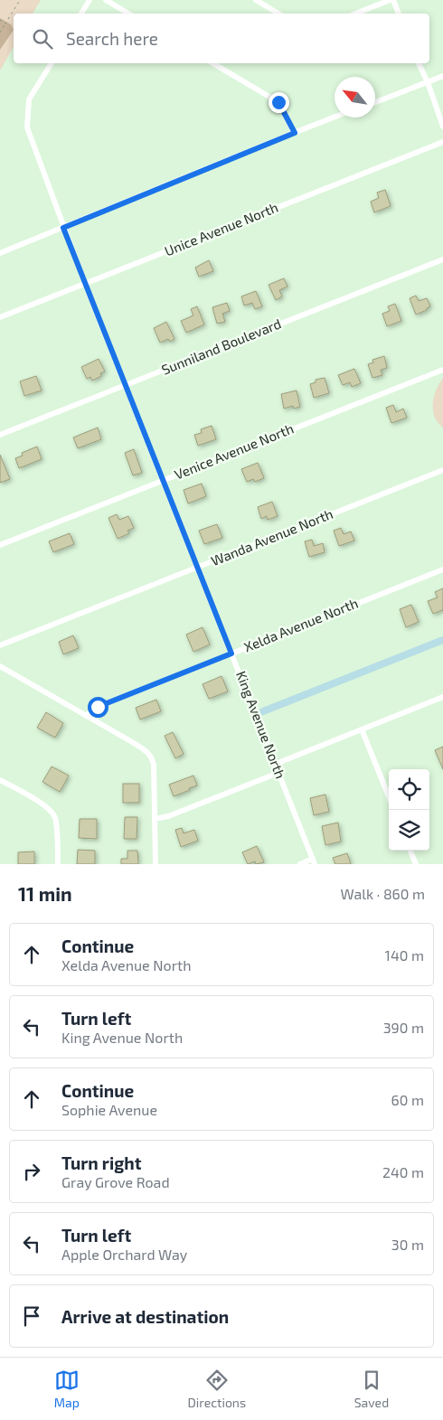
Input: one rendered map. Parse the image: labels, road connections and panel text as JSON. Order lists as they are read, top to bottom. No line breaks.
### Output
{"streets":{"street":["Unice Avenue North","Sunniland Boulevard","Venice Avenue North","Wanda Avenue North","Xelda Avenue North","King Avenue North"]},"crossings":[["Unice Avenue North","King Avenue North"],["Sunniland Boulevard","King Avenue North"],["Venice Avenue North","King Avenue North"],["Wanda Avenue North","King Avenue North"],["Xelda Avenue North","King Avenue North"]],"north":"top left","page":{"search":"Search here","heading":["11 min","Walk · 860 m"],"list":[["Continue","Xelda Avenue North","140 m"],["Turn left","King Avenue North","390 m"],["Continue","Sophie Avenue","60 m"],["Turn right","Gray Grove Road","240 m"],["Turn left","Apple Orchard Way","30 m"],"Arrive at destination"],"nav":["Map","Directions","Saved"]}}
